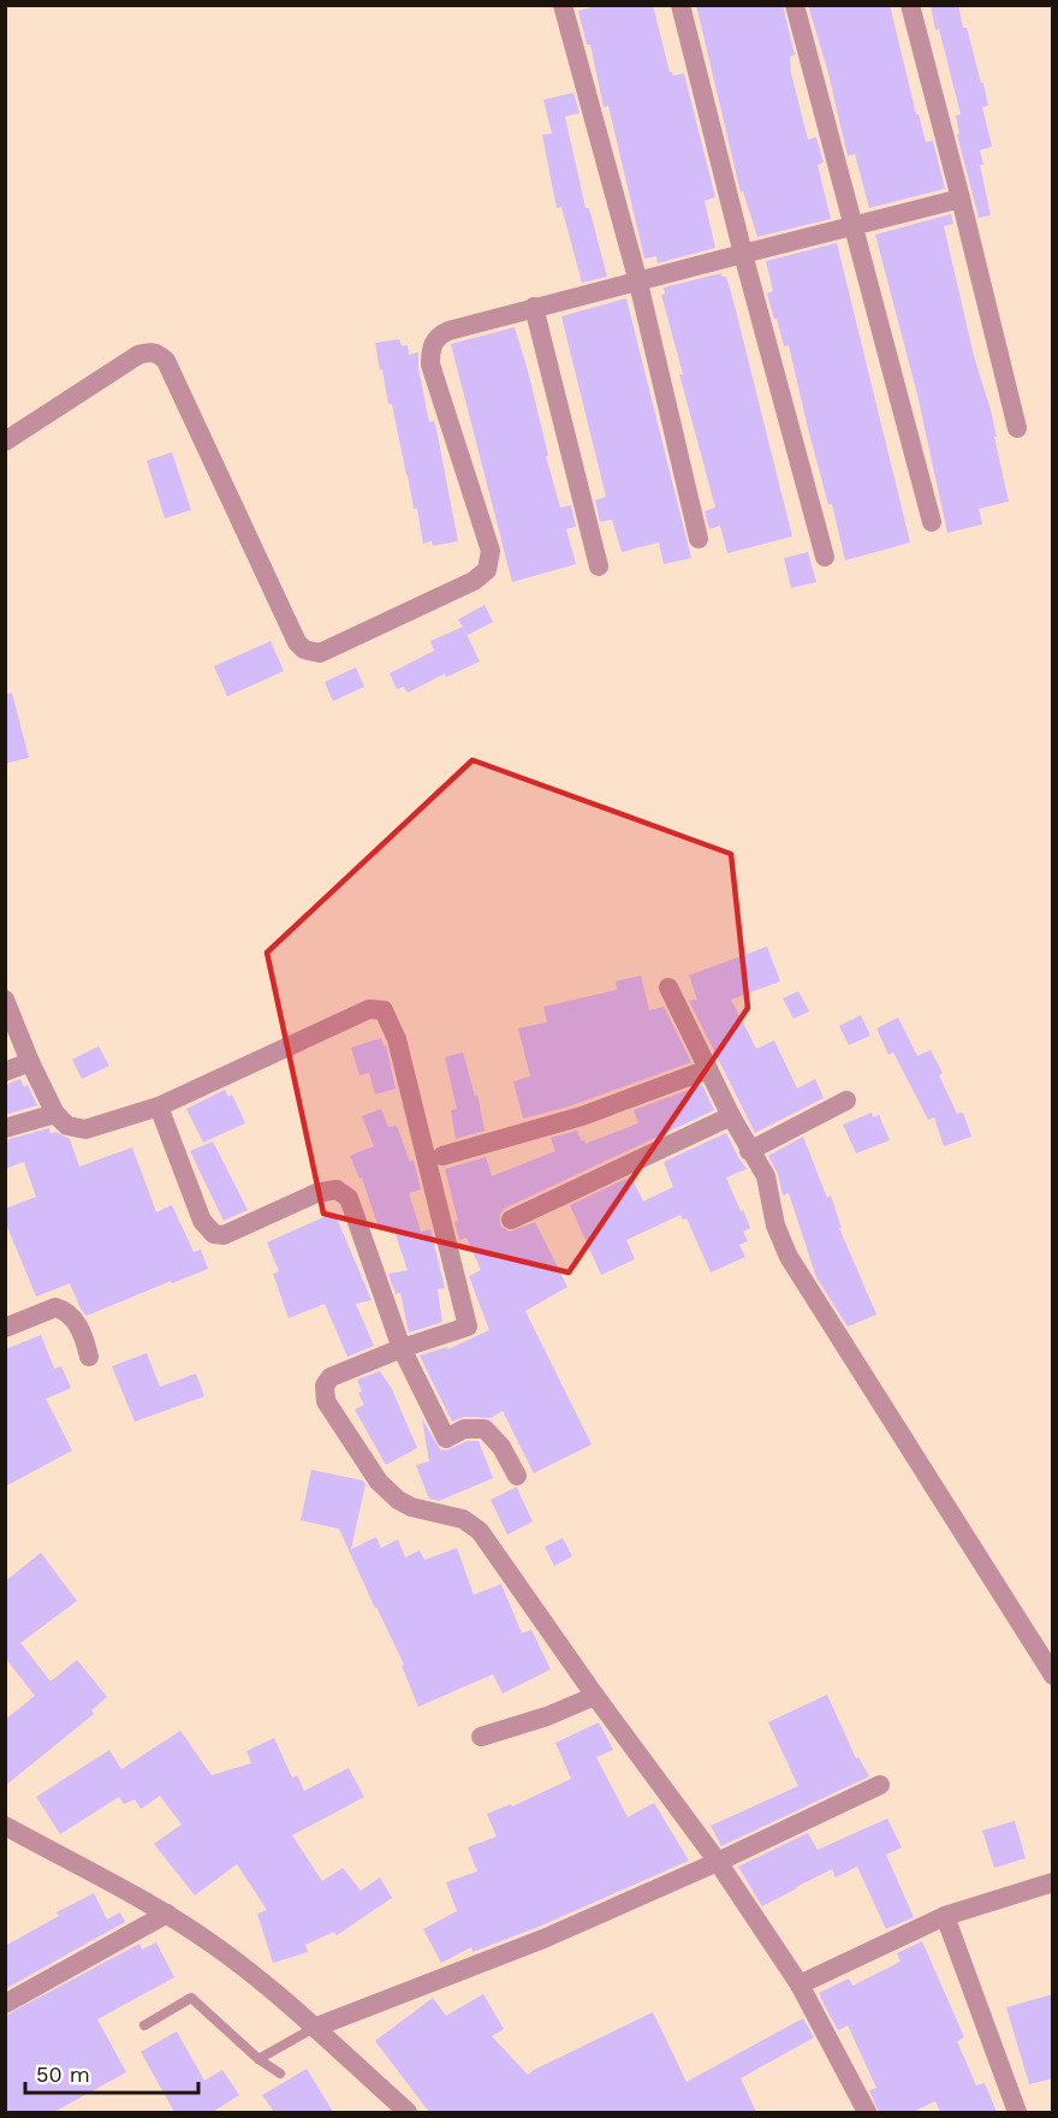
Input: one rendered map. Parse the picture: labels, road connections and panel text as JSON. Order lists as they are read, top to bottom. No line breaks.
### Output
{"scale_bar":"50 m"}
